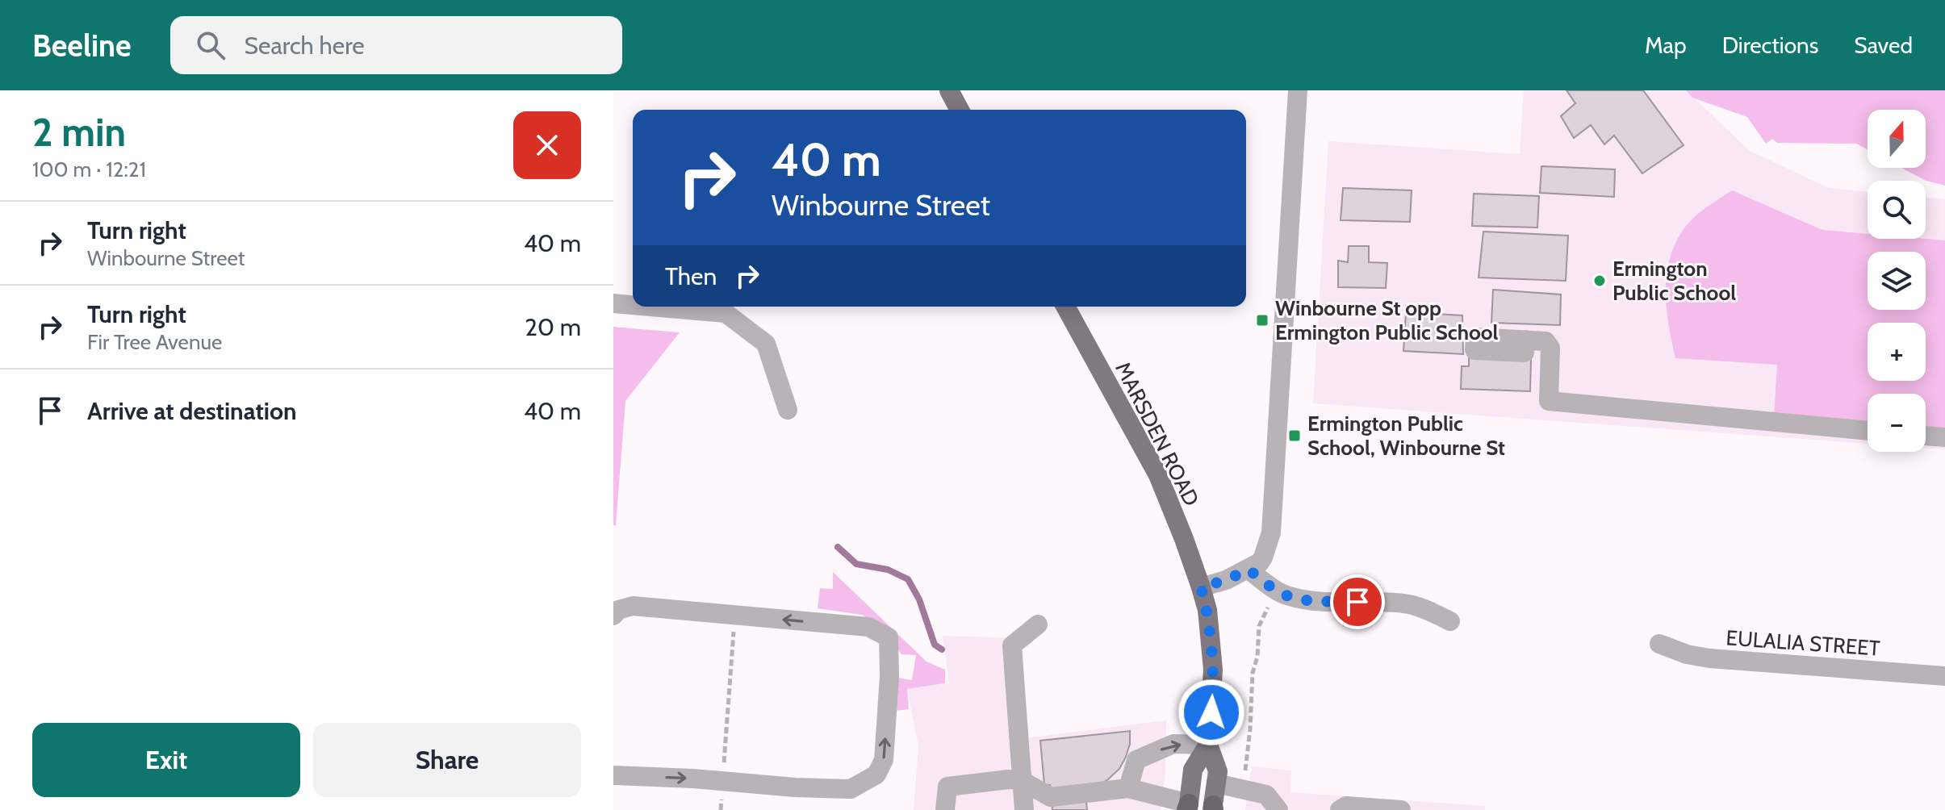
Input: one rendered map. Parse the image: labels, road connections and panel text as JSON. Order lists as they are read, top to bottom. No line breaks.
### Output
{"streets":{"main road":["MARSDEN ROAD"],"street":["EULALIA STREET"]},"places":{"other":["Ermington Public School"],"transit":["Winbourne St opp Ermington Public School","Ermington Public School, Winbourne St"]},"north":"top","page":{"header":"Beeline","search":"Search here","nav":["Map","Directions","Saved"],"heading":["2 min","100 m · 12:21"],"map_buttons":["+","−"],"turn":["40 m","Winbourne Street"],"list":[{"name":"Turn right","note":"Winbourne Street","value":"40 m"},{"name":"Turn right","note":"Fir Tree Avenue","value":"20 m"},{"name":"Arrive at destination","value":"40 m"}],"then":"Then","buttons":["Exit","Share"]}}
